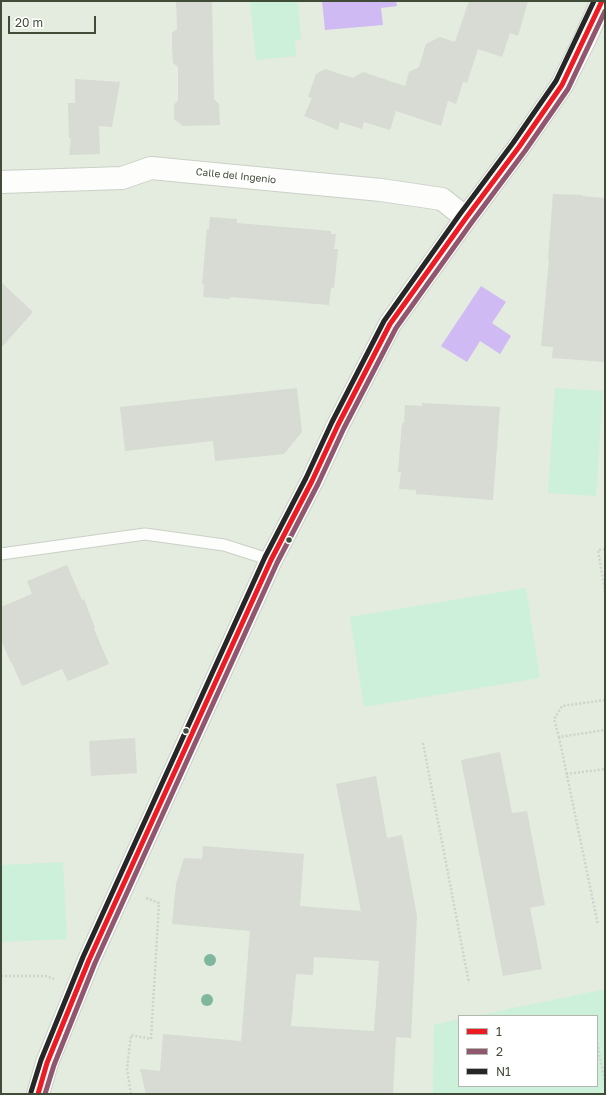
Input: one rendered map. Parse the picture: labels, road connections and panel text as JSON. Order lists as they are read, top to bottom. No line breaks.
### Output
{"streets":{"street":["Calle del Ingenio"]},"lines":["transit line 1","transit line N1","transit line 2"],"legend":["1","2","N1"],"scale_bar":"20 m"}
